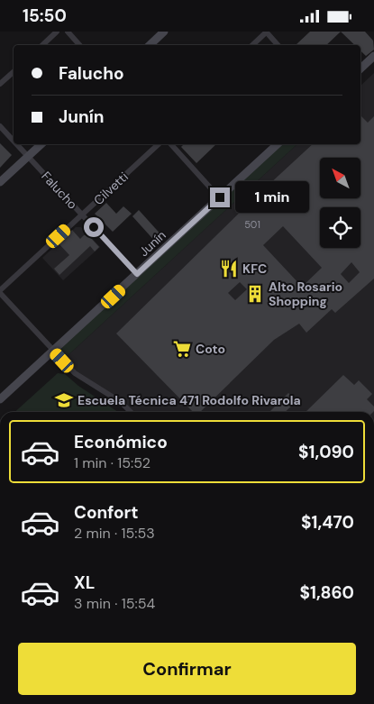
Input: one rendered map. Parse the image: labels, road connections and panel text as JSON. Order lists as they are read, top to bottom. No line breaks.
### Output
{"streets":{"main road":["Junín"],"street":["Cilvetti","Falucho"]},"crossings":[["Cilvetti","Falucho"],["Falucho","Junín"]],"places":{"restaurant":["KFC"],"building":["Alto Rosario Shopping"],"supermarket":["Coto"],"school or university":["Escuela Técnica 471 Rodolfo Rivarola"]},"house_numbers":["501"],"north":"top left","page":{"status":"15:50","banner":["Falucho","Junín"],"bubble":"1 min","list":[{"name":"Económico","note":"1 min · 15:52","value":"$1,090"},{"name":"Confort","note":"2 min · 15:53","value":"$1,470"},{"name":"XL","note":"3 min · 15:54","value":"$1,860"}],"buttons":"Confirmar"}}
